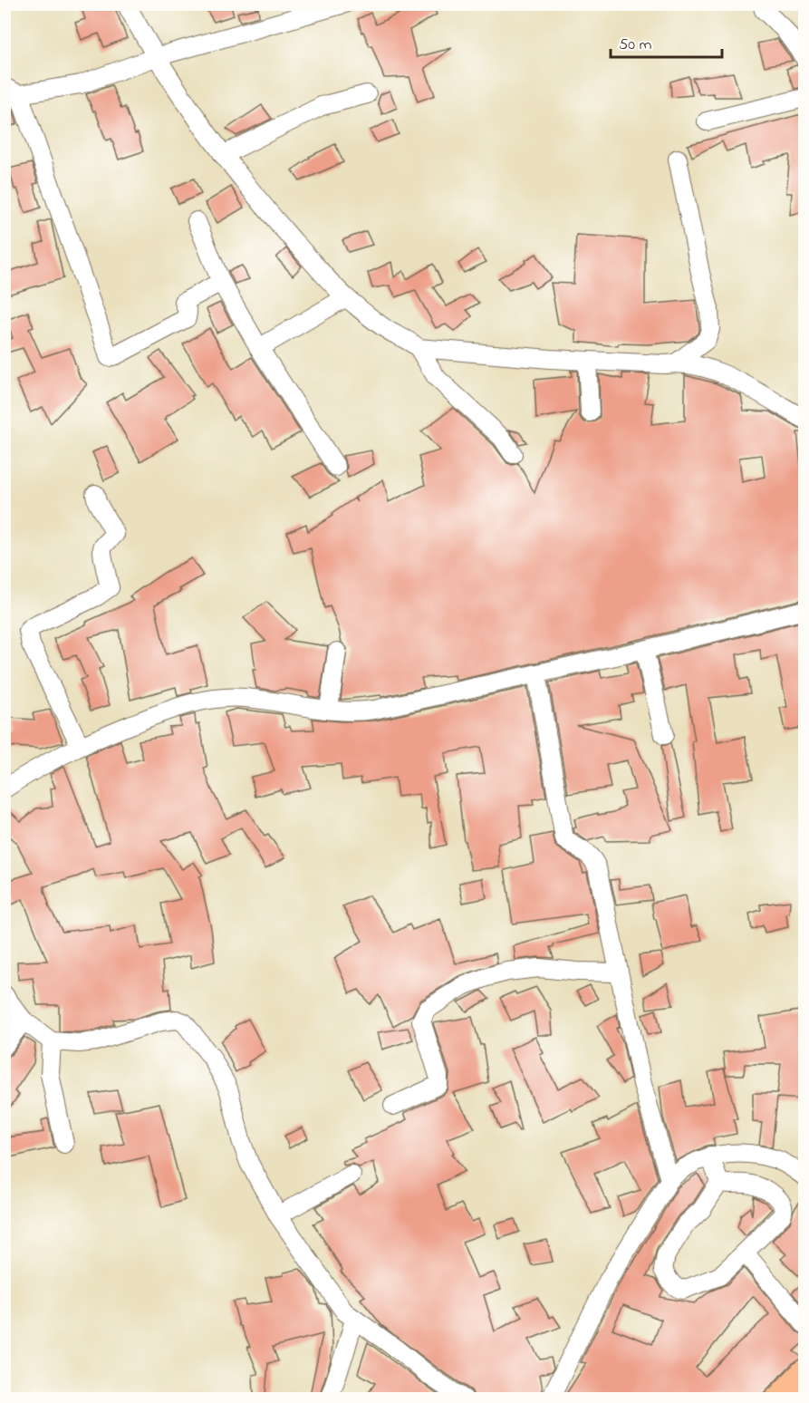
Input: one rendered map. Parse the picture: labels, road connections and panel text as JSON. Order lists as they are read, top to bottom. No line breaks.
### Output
{"scale_bar":"50 m"}
